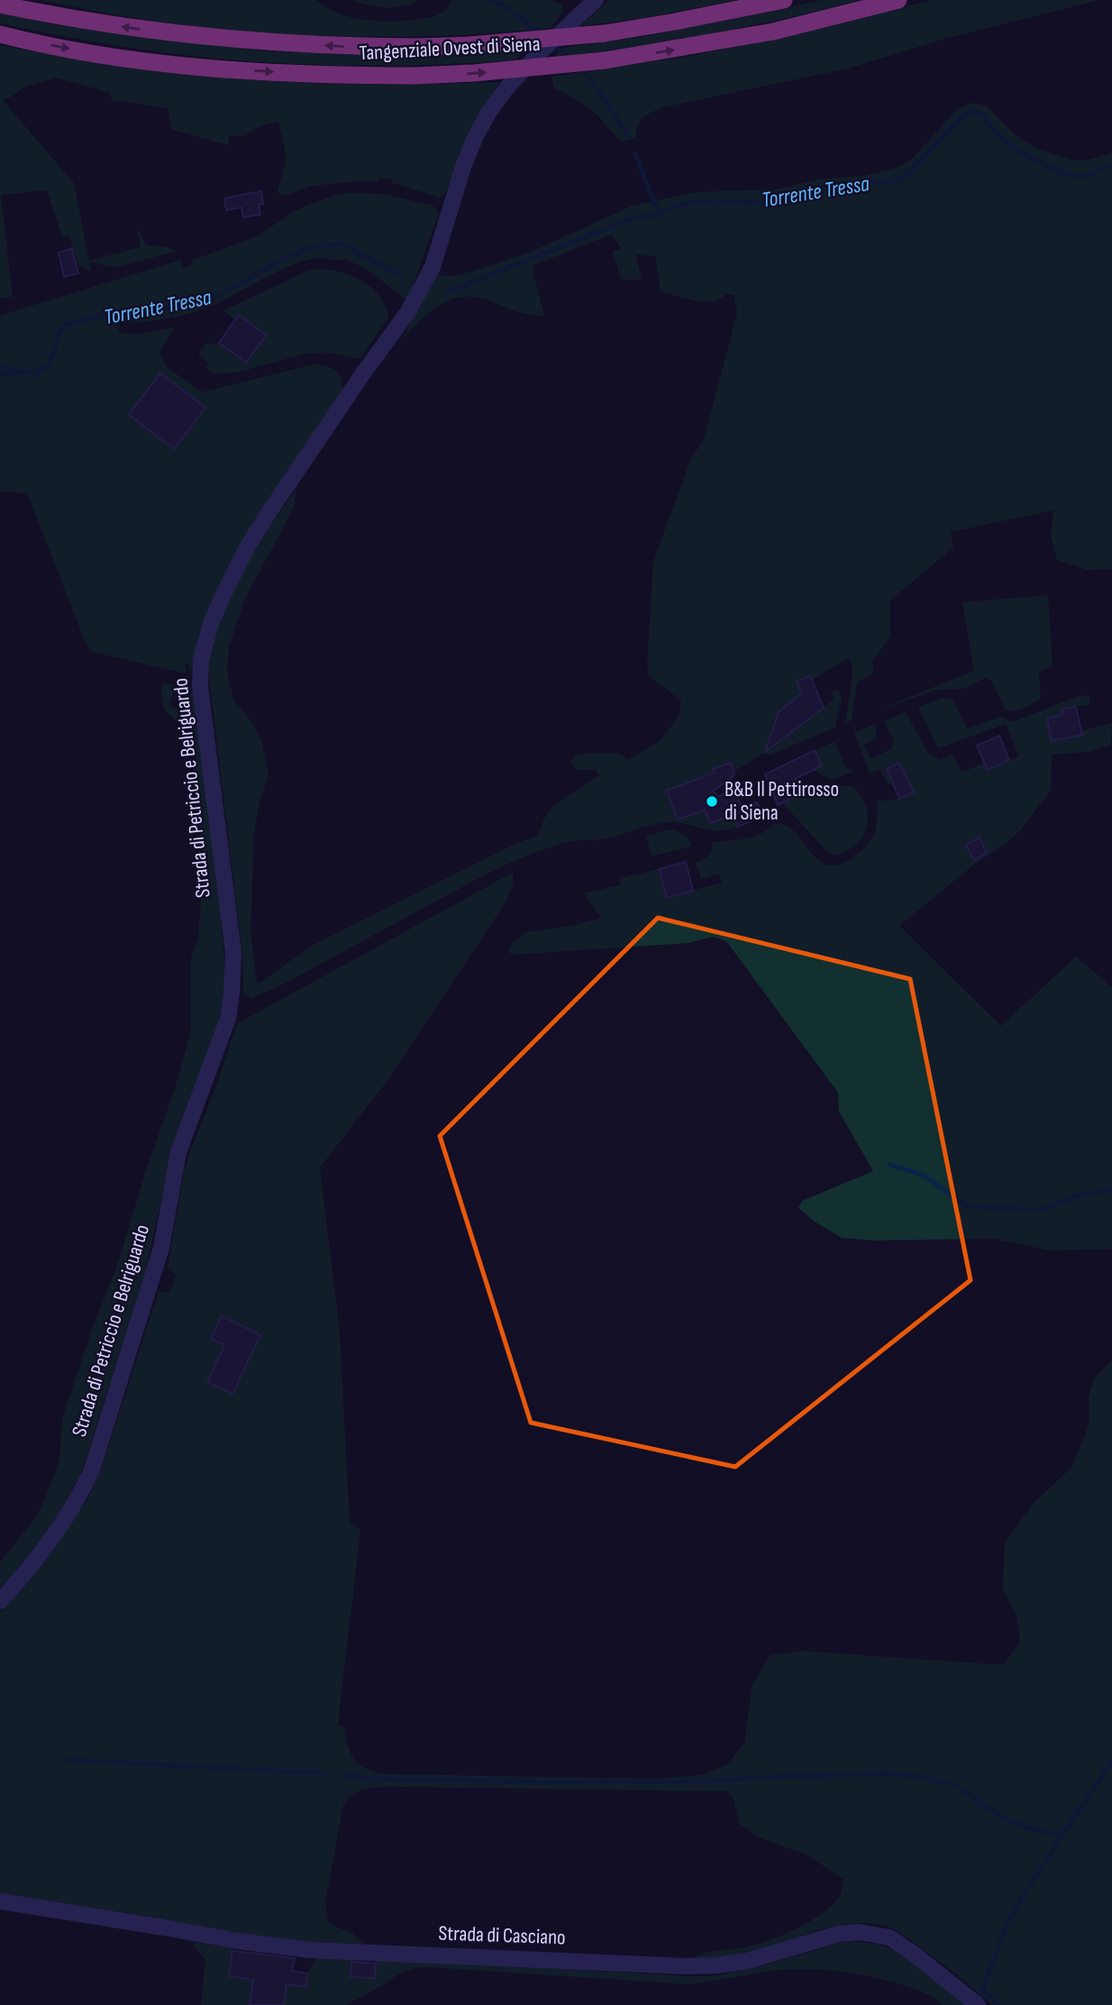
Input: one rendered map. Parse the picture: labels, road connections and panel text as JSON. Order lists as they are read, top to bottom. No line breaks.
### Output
{"streets":{"highway":["Tangenziale Ovest di Siena"],"street":["Strada di Petriccio e Belriguardo","Strada di Casciano"]},"water":["Torrente Tressa"],"places":["B&B Il Pettirosso di Siena"]}
